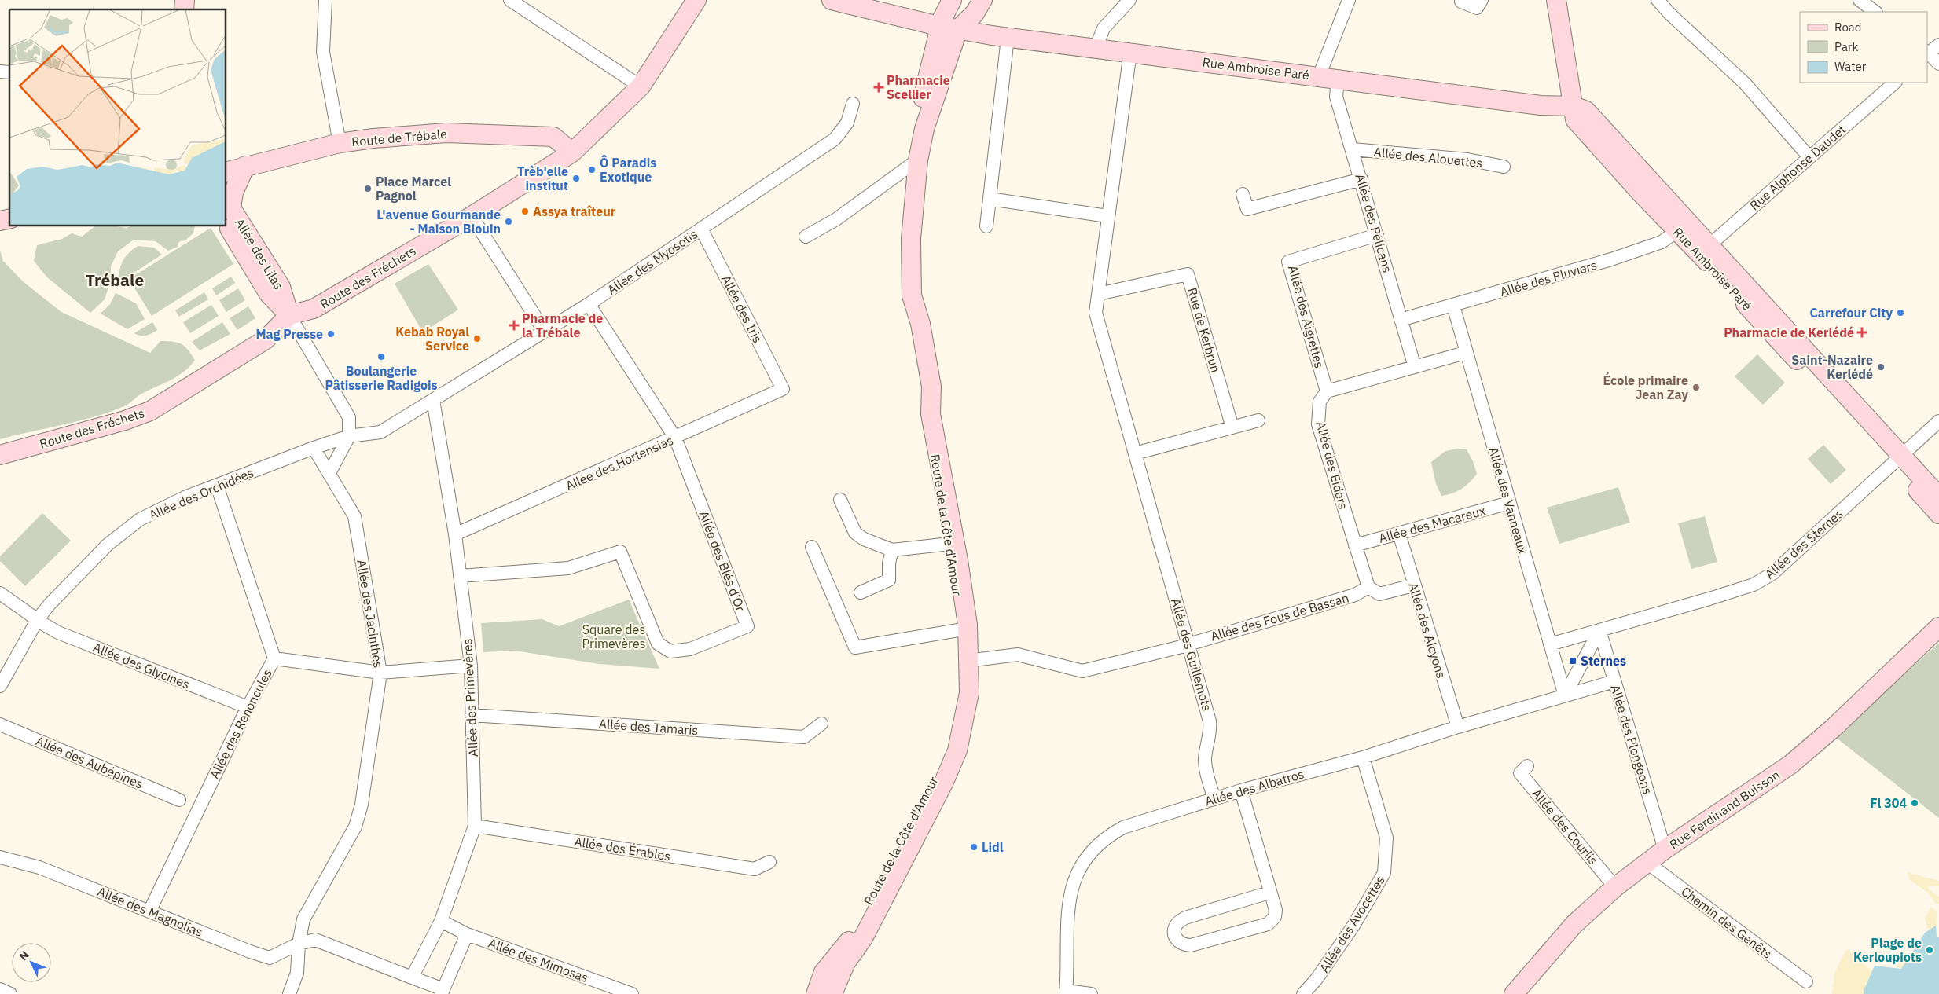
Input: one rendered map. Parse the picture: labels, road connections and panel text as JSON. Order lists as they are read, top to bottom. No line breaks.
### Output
{"streets":{"street":["Rue Ambroise Paré","Route de Trébale","Allée des Alouettes","Rue Alphonse Daudet","Allée des Pélicans","Allée des Lilas","Allée des Myosotis","Route des Fréchets","Allée des Pluviers","Allée des Iris","Allée des Aigrettes","Rue de Kerbrun","Allée des Hortensias","Allée des Eiders","Allée des Orchidées","Allée des Vanneaux","Allée des Macareux","Route de la Côte d'Amour","Allée des Sternes","Allée des Blés d'Or","Allée des Jacinthes","Allée des Fous de Bassan","Allée des Alcyons","Allée des Guillemots","Allée des Glycines","Allée des Primevères","Allée des Renoncules","Allée des Tamaris","Allée des Plongeons","Allée des Aubépines","Allée des Albatros","Rue Ferdinand Buisson","Allée des Courlis","Allée des Érables","Allée des Magnolias","Chemin des Genêts","Allée des Avocettes","Allée des Mimosas"]},"crossings":[["Rue Ambroise Paré","Rue Alphonse Daudet"],["Rue Ambroise Paré","Allée des Pélicans"],["Rue Ambroise Paré","Allée des Pluviers"],["Rue Ambroise Paré","Route de la Côte d'Amour"],["Rue Ambroise Paré","Allée des Sternes"],["Route de Trébale","Route des Fréchets"],["Allée des Alouettes","Allée des Pélicans"],["Allée des Pélicans","Allée des Pluviers"],["Allée des Pélicans","Allée des Aigrettes"],["Allée des Lilas","Route des Fréchets"],["Allée des Myosotis","Allée des Iris"],["Allée des Myosotis","Allée des Primevères"],["Allée des Pluviers","Allée des Vanneaux"],["Allée des Iris","Allée des Hortensias"],["Allée des Aigrettes","Allée des Eiders"],["Allée des Hortensias","Allée des Blés d'Or"],["Allée des Hortensias","Allée des Primevères"],["Allée des Eiders","Allée des Macareux"],["Allée des Eiders","Allée des Fous de Bassan"],["Allée des Orchidées","Allée des Jacinthes"],["Allée des Orchidées","Allée des Glycines"],["Allée des Orchidées","Allée des Renoncules"],["Allée des Vanneaux","Allée des Macareux"],["Allée des Vanneaux","Allée des Sternes"],["Allée des Vanneaux","Allée des Albatros"],["Allée des Macareux","Allée des Alcyons"],["Route de la Côte d'Amour","Allée des Fous de Bassan"],["Allée des Sternes","Allée des Plongeons"],["Allée des Blés d'Or","Allée des Primevères"],["Allée des Jacinthes","Allée des Magnolias"],["Allée des Fous de Bassan","Allée des Guillemots"],["Allée des Alcyons","Allée des Albatros"],["Allée des Guillemots","Allée des Albatros"],["Allée des Glycines","Allée des Renoncules"],["Allée des Primevères","Allée des Tamaris"],["Allée des Primevères","Allée des Érables"],["Allée des Primevères","Allée des Magnolias"],["Allée des Primevères","Allée des Mimosas"],["Allée des Renoncules","Allée des Magnolias"],["Allée des Plongeons","Allée des Albatros"],["Allée des Plongeons","Rue Ferdinand Buisson"],["Allée des Albatros","Allée des Avocettes"],["Rue Ferdinand Buisson","Allée des Courlis"],["Rue Ferdinand Buisson","Chemin des Genêts"]],"districts":["Trébale"],"parks":["Square des Primevères"],"places":{"health":["Pharmacie Scellier","Pharmacie de la Trébale","Pharmacie de Kerlédé"],"other":["Ô Paradis Exotique","Trèb'elle institut","Place Marcel Pagnol","Assya traîteur","L'avenue Gourmande - Maison Blouin","Carrefour City","Mag Presse","Kebab Royal Service","Boulangerie Pâtisserie Radigois","Saint-Nazaire Kerlédé","École primaire Jean Zay","Fl 304","Lidl","Plage de Kerloupiots"],"transit":["Sternes"]},"legend":["Road","Park","Water"],"north":"top left"}
